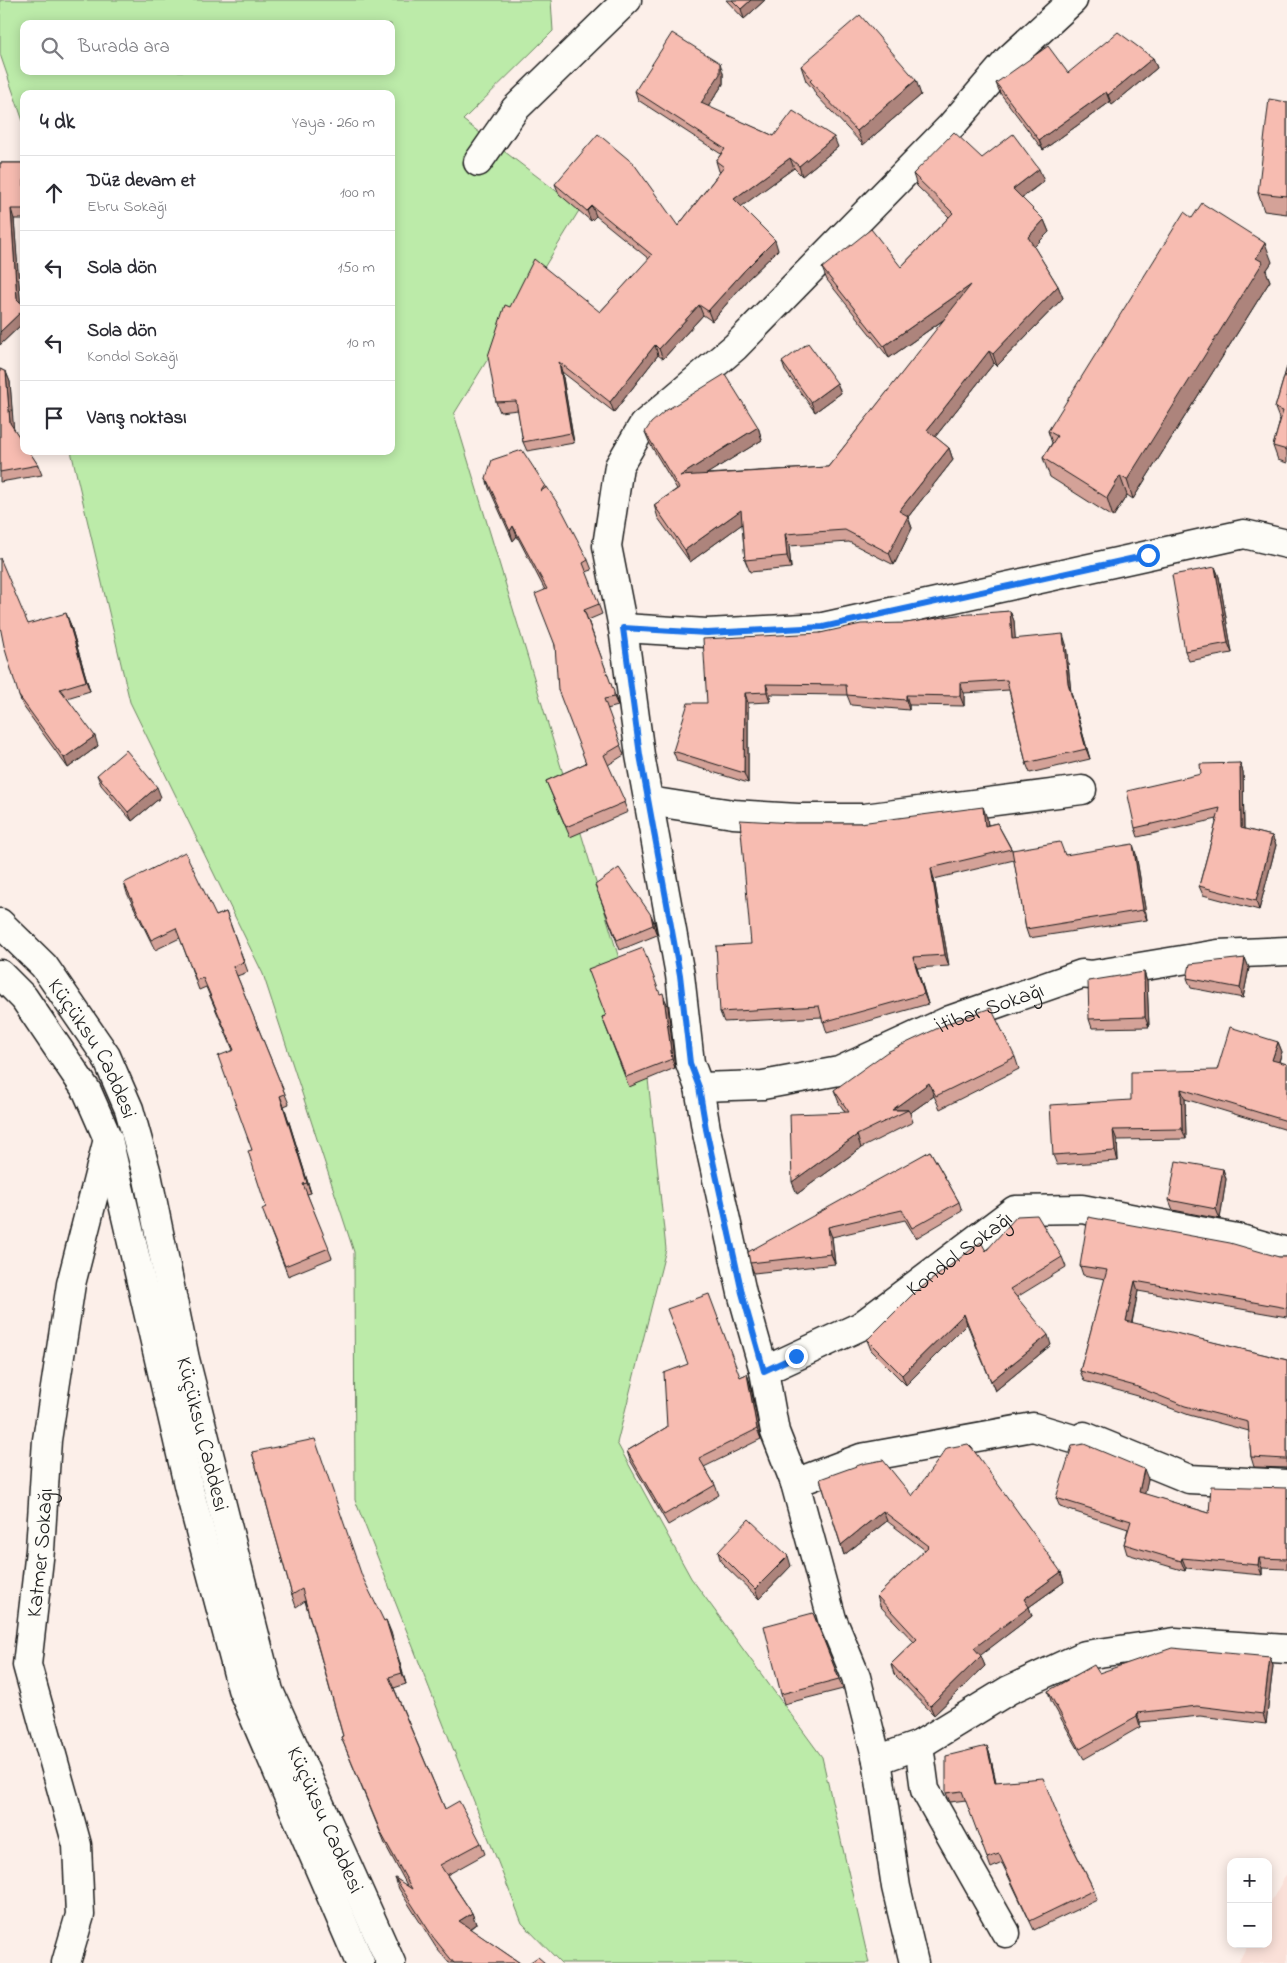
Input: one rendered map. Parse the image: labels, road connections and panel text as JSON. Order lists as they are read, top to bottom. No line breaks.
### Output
{"streets":{"street":["İtibar Sokağı","Küçüksu Caddesi","Kondol Sokağı","Katmer Sokağı"]},"crossings":[["Küçüksu Caddesi","Katmer Sokağı"]],"page":{"search":"Burada ara","heading":["4 dk","Yaya · 260 m"],"list":[["Düz devam et","Ebru Sokağı","100 m"],["Sola dön","150 m"],["Sola dön","Kondol Sokağı","10 m"],"Varış noktası"],"map_buttons":["+","−"]}}
